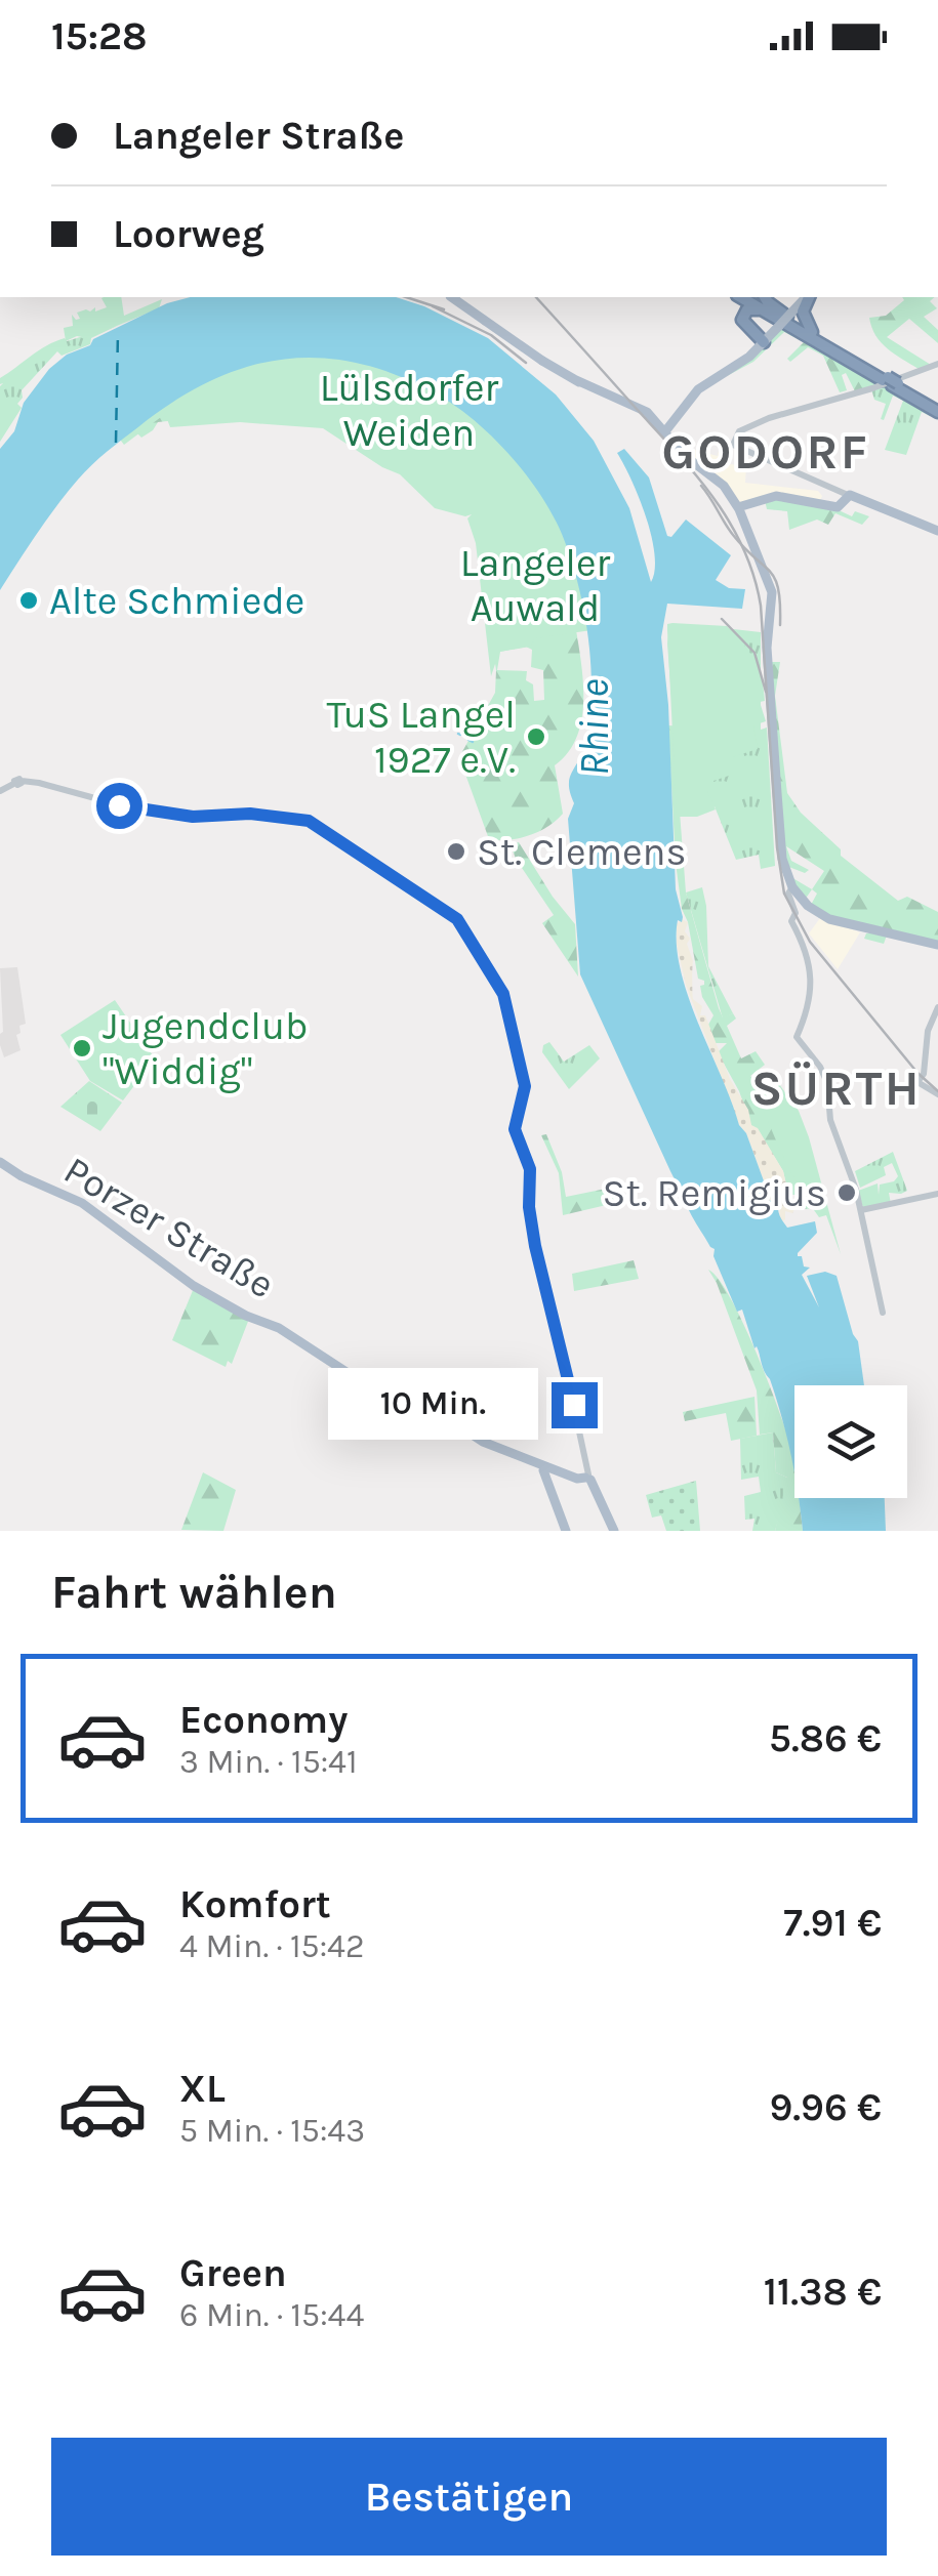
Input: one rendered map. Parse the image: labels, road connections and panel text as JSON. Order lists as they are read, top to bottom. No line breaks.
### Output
{"streets":{"main road":["Porzer Straße"]},"districts":["GODORF","SÜRTH"],"water":["Rhine"],"parks":["Lülsdorfer Weiden","Langeler Auwald"],"places":["Alte Schmiede","TuS Langel 1927 e.V.","St. Clemens","Jugendclub \"Widdig\"","St. Remigius"],"page":{"status":"15:28","banner":["Langeler Straße","Loorweg"],"bubble":"10 Min.","heading":"Fahrt wählen","list":[{"name":"Economy","note":"3 Min. · 15:41","value":"5.86 €"},{"name":"Komfort","note":"4 Min. · 15:42","value":"7.91 €"},{"name":"XL","note":"5 Min. · 15:43","value":"9.96 €"},{"name":"Green","note":"6 Min. · 15:44","value":"11.38 €"}],"buttons":"Bestätigen"}}
